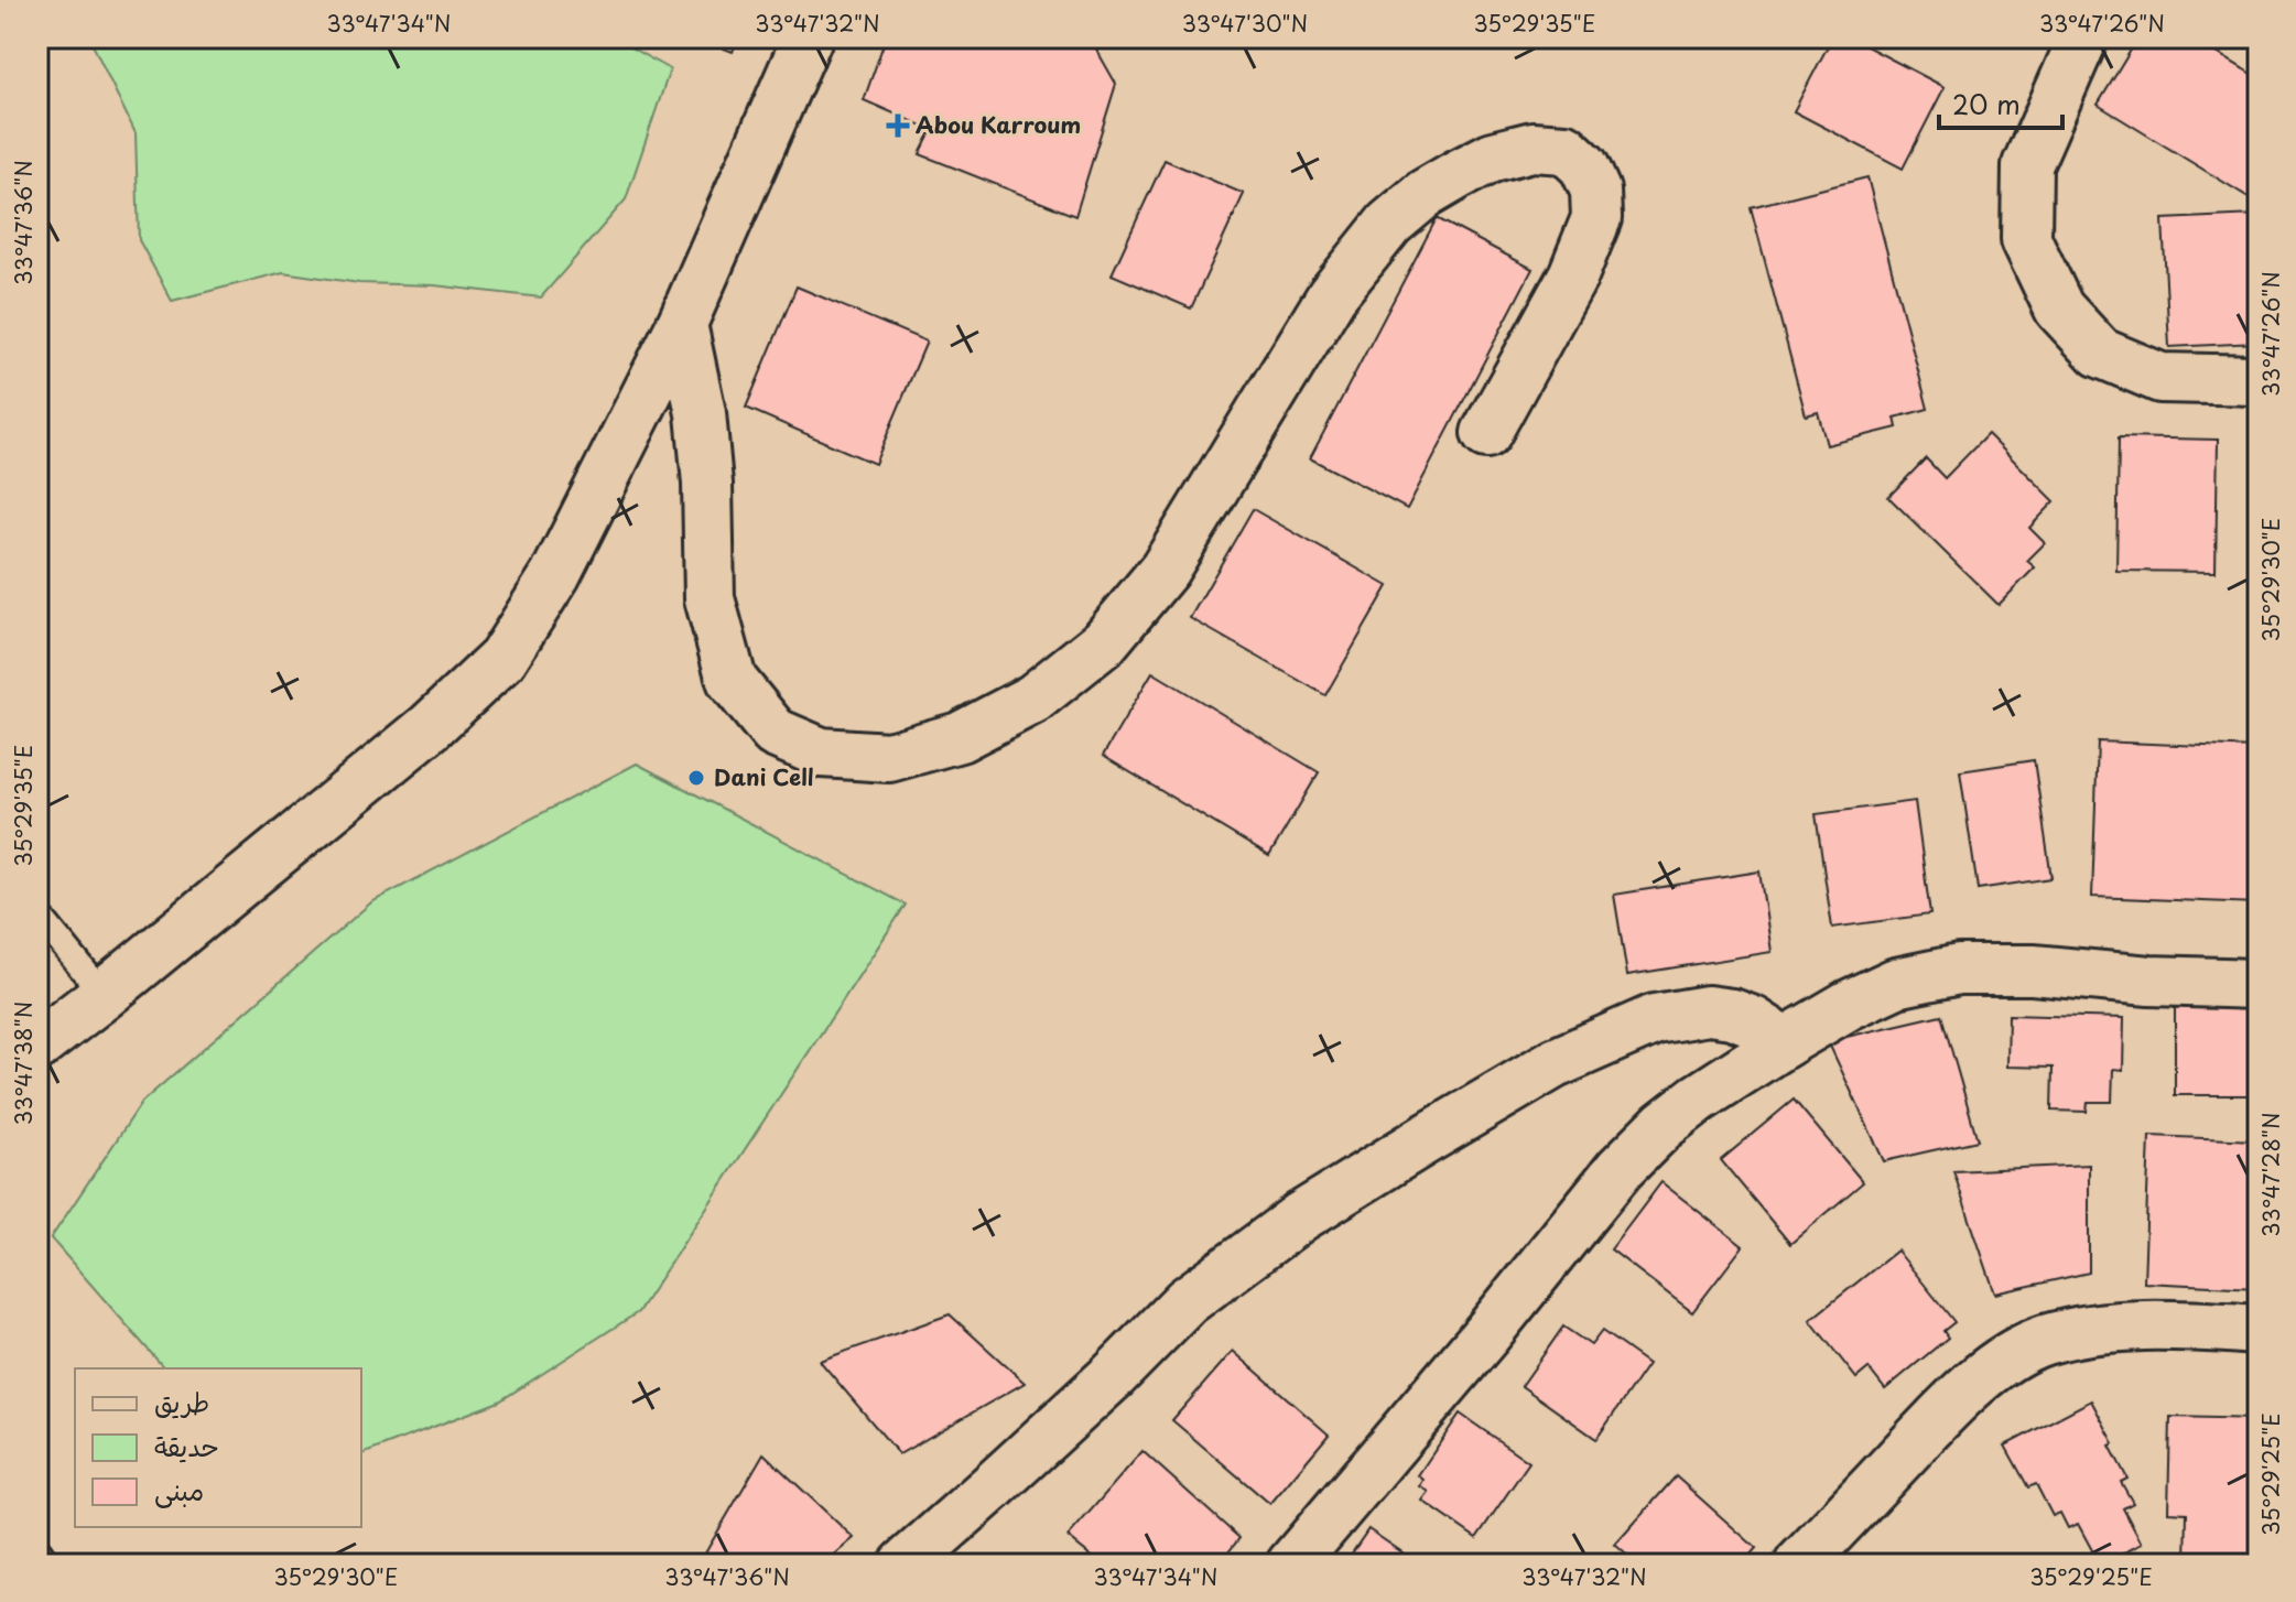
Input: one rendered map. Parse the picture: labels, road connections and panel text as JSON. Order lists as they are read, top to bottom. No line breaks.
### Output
{"places":{"health":["Abou Karroum"],"other":["Dani Cell"]},"legend":["طريق","حديقة","مبنى"],"scale_bar":"20 m","coordinates":["33°47'34\"N","33°47'32\"N","33°47'30\"N","35°29'35\"E","33°47'26\"N","33°47'36\"N","35°29'30\"E","33°47'38\"N","33°47'28\"N","35°29'25\"E"]}
